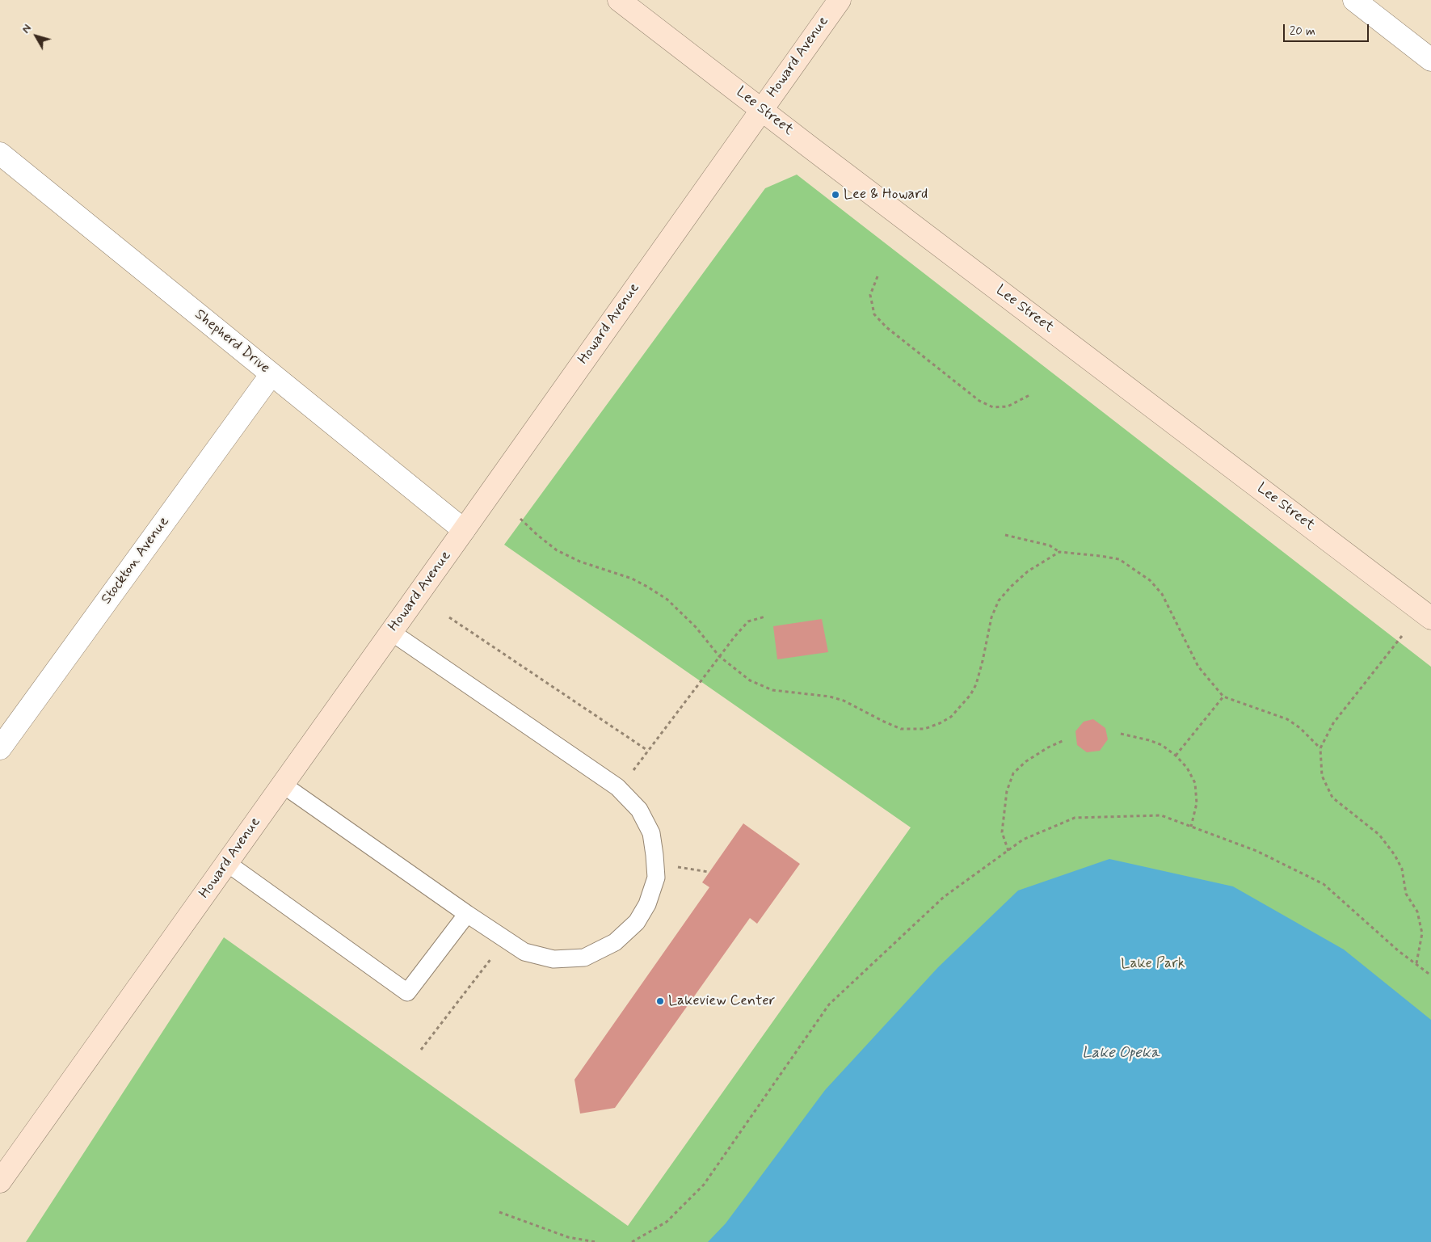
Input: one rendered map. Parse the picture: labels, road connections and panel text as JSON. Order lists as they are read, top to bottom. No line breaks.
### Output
{"streets":{"street":["Howard Avenue","Lee Street","Shepherd Drive","Stockton Avenue"]},"crossings":[["Howard Avenue","Lee Street"],["Howard Avenue","Shepherd Drive"],["Shepherd Drive","Stockton Avenue"]],"water":["Lake Opeka"],"parks":["Lake Park"],"places":["Lee & Howard","Lakeview Center"],"scale_bar":"20 m","north":"top left"}
